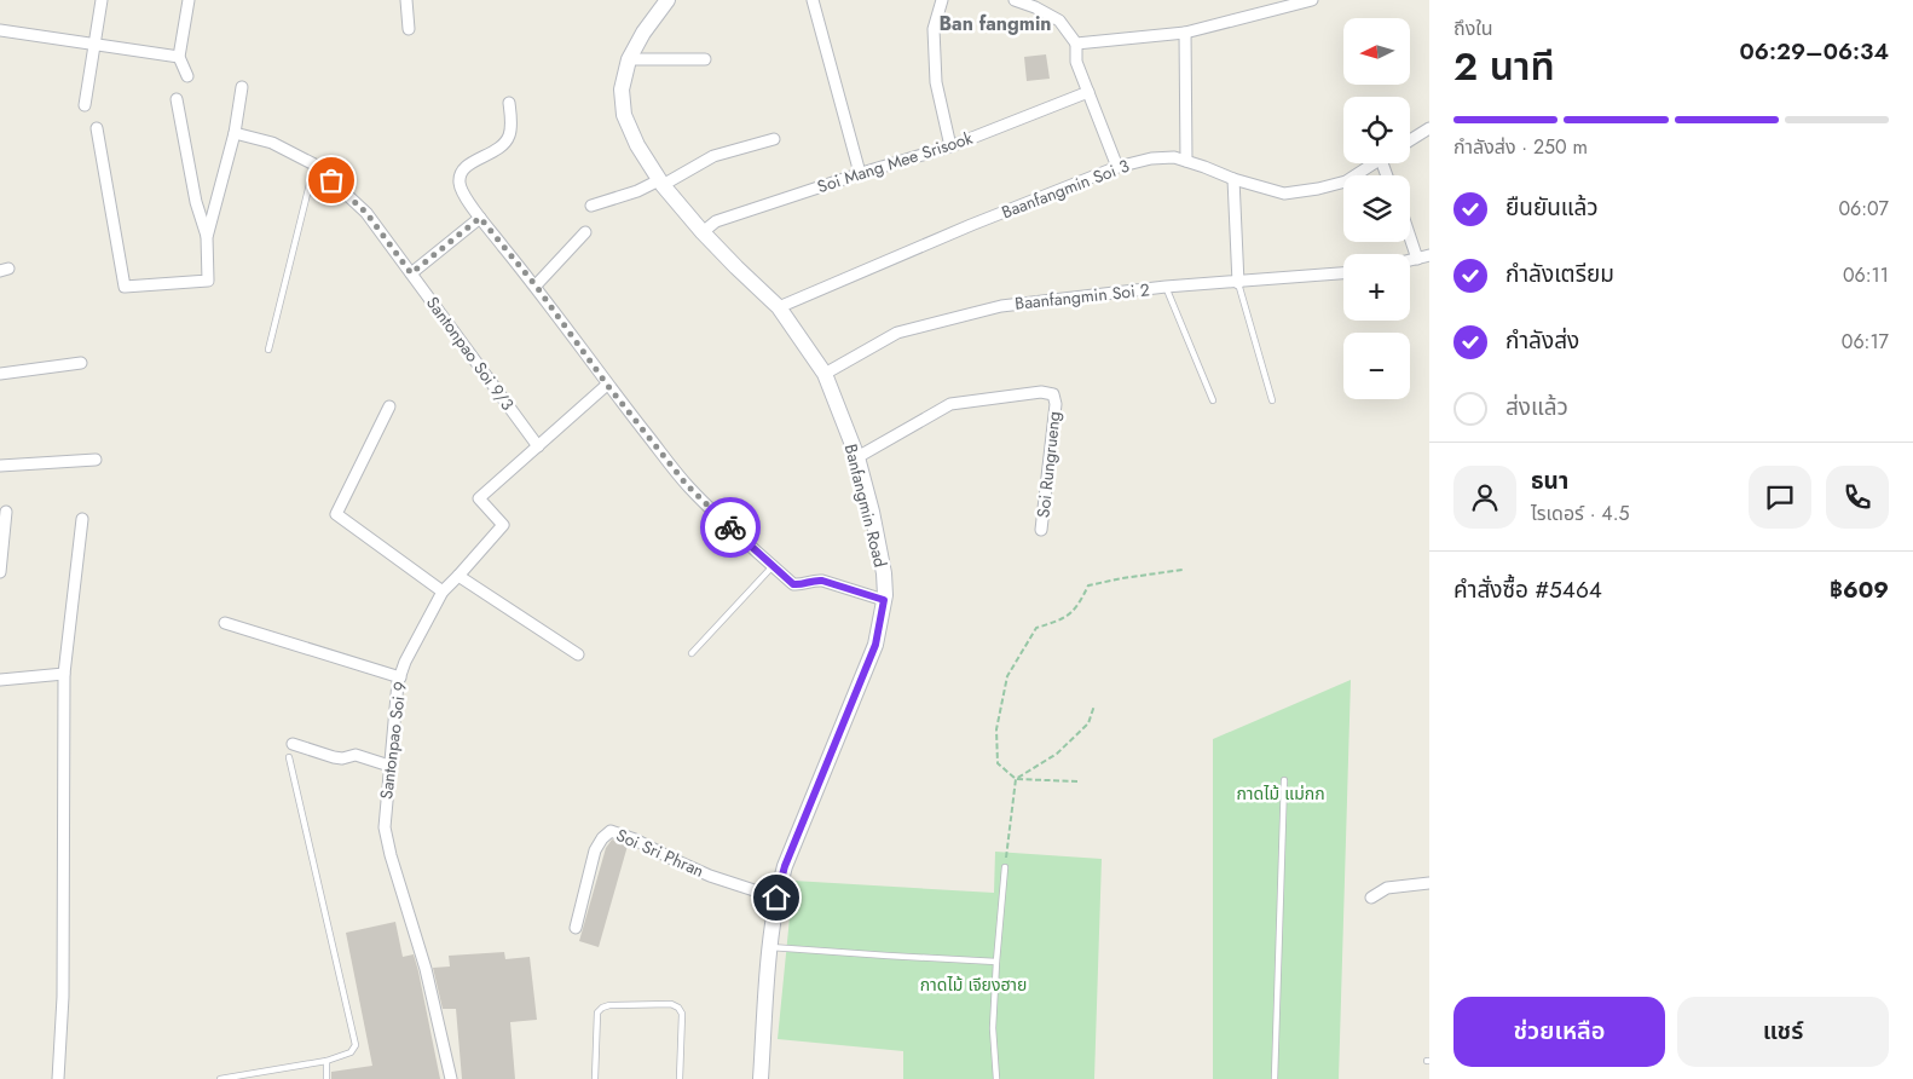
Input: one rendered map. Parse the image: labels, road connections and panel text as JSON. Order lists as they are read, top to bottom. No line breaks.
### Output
{"streets":{"street":["Soi Mang Mee Srisook","Baanfangmin Soi 3","Baanfangmin Soi 2","Santonpao Soi 9/3","Soi Rungrueng","Banfangmin Road","Santonpao Soi 9","Soi Sri Phran"]},"crossings":[["Soi Mang Mee Srisook","Banfangmin Road"],["Baanfangmin Soi 3","Banfangmin Road"],["Baanfangmin Soi 2","Banfangmin Road"],["Santonpao Soi 9/3","Santonpao Soi 9"],["Soi Rungrueng","Banfangmin Road"],["Banfangmin Road","Soi Sri Phran"]],"districts":["Ban fangmin"],"parks":["กาดไม้ แม่กก","กาดไม้ เจียงฮาย"],"north":"left","page":{"heading":["2 นาที","ถึงใน","06:29–06:34"],"panel":["ธนา","ไรเดอร์ · 4.5","คำสั่งซื้อ #5464","฿609"],"map_buttons":["+","−"],"bar":"กำลังส่ง · 250 m","list":[["ยืนยันแล้ว","06:07"],["กำลังเตรียม","06:11"],["กำลังส่ง","06:17"],"ส่งแล้ว"],"buttons":["ช่วยเหลือ","แชร์"]}}
